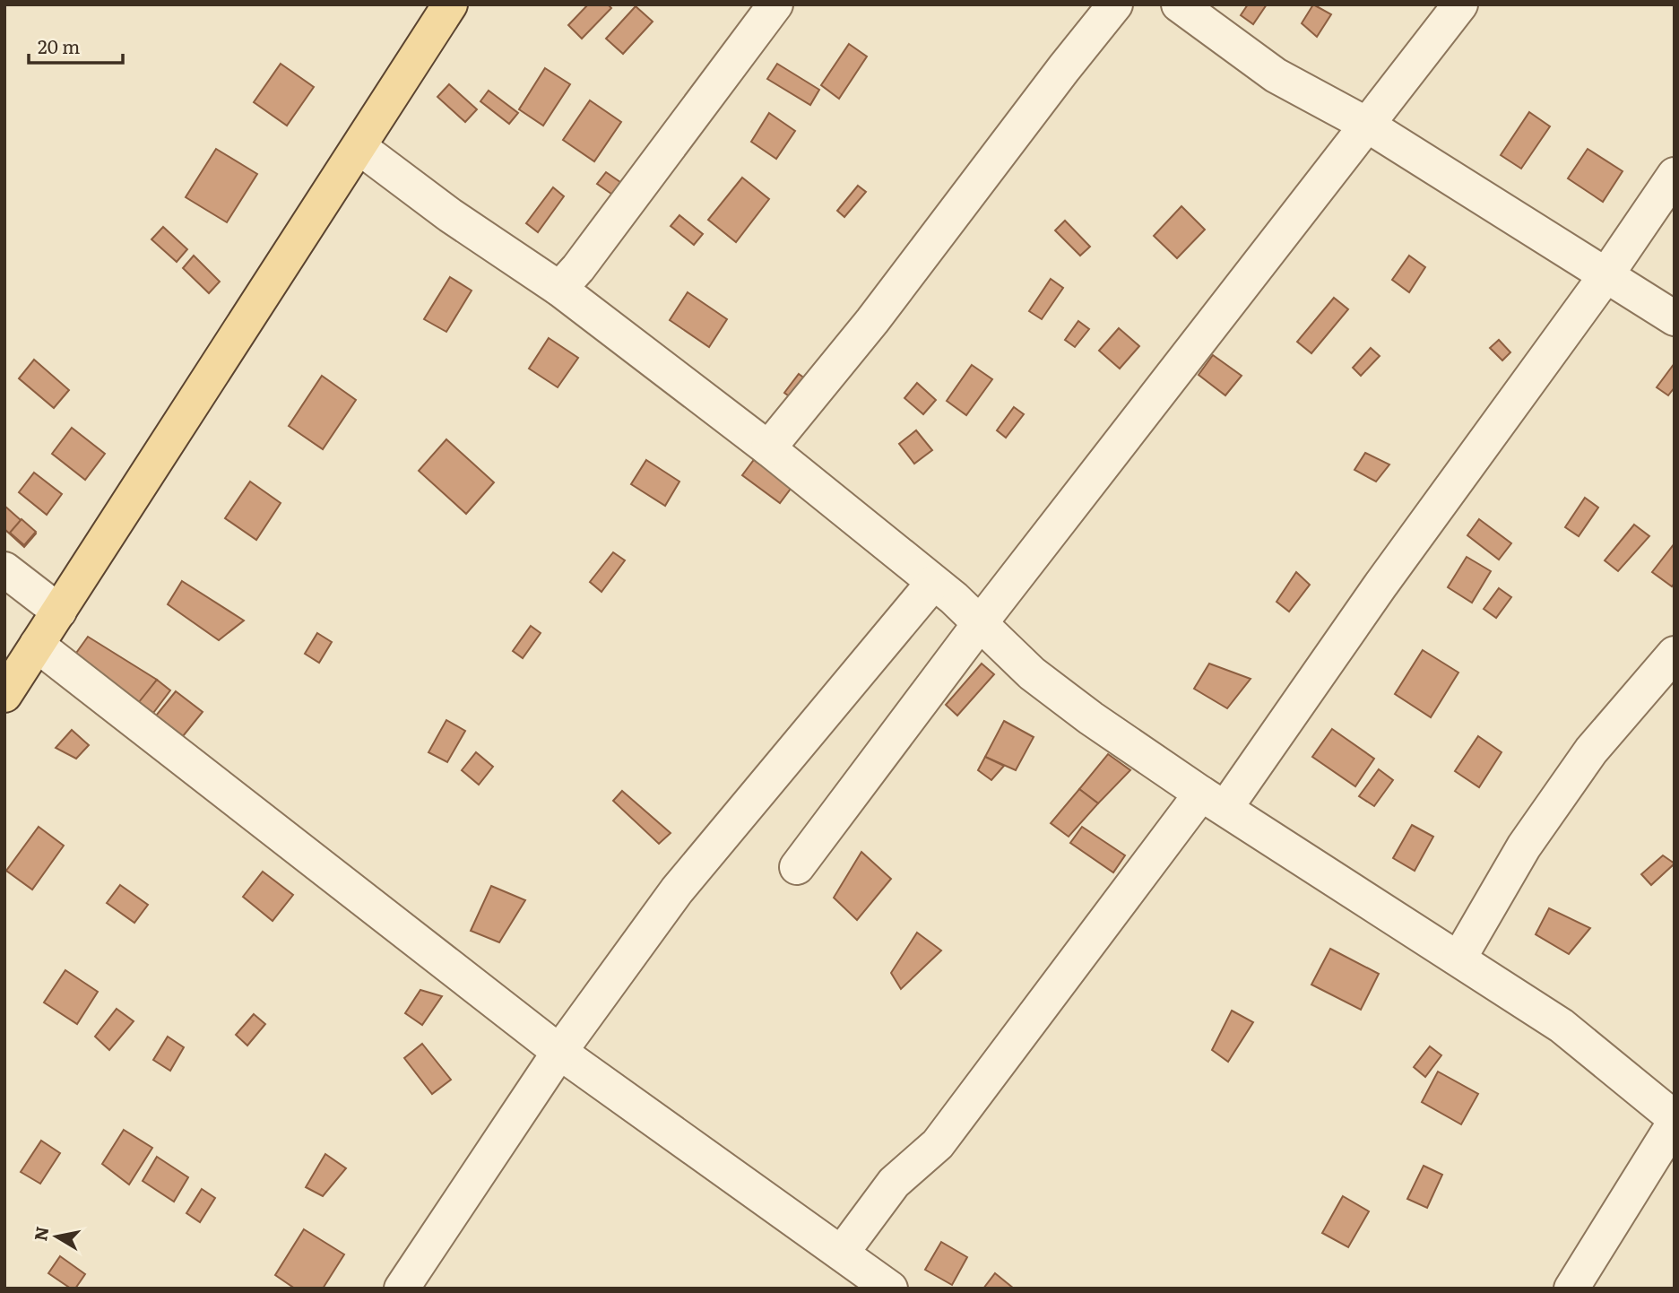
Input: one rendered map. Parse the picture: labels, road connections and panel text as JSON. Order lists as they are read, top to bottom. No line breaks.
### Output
{"scale_bar":"20 m","north":"left"}
